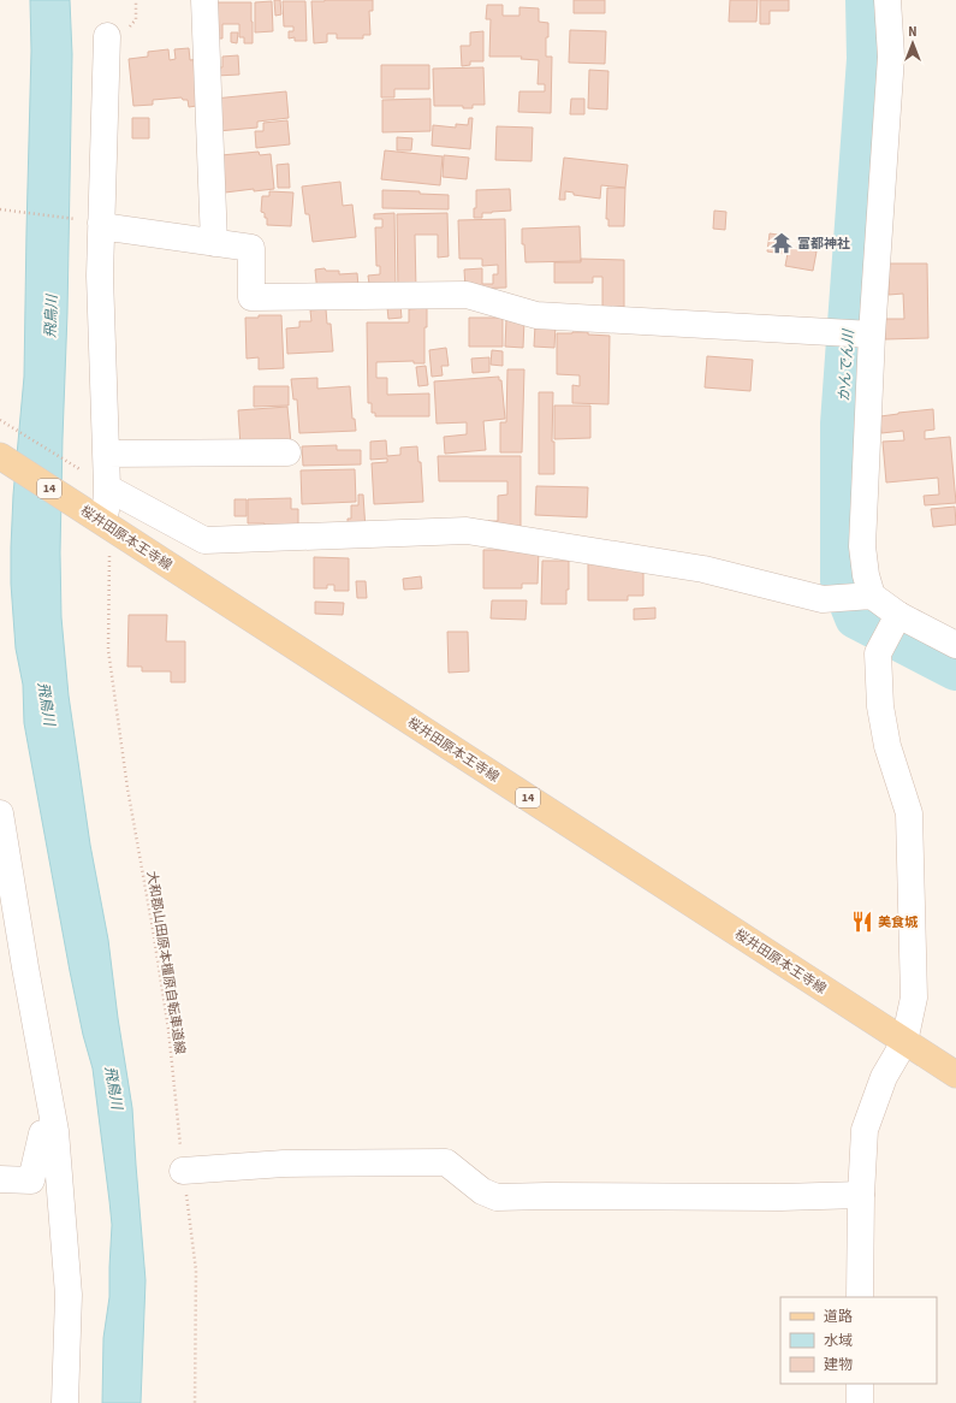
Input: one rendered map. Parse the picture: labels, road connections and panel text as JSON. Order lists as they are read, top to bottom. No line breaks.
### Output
{"streets":{"main road":["14","桜井田原本王寺線"],"path":["大和郡山田原本橿原自転車道線"]},"crossings":[["桜井田原本王寺線","大和郡山田原本橿原自転車道線"]],"water":["飛鳥川","かんでん川"],"places":{"temple":["富都神社"],"restaurant":["美食城"]},"legend":["道路","水域","建物"],"north":"top"}
